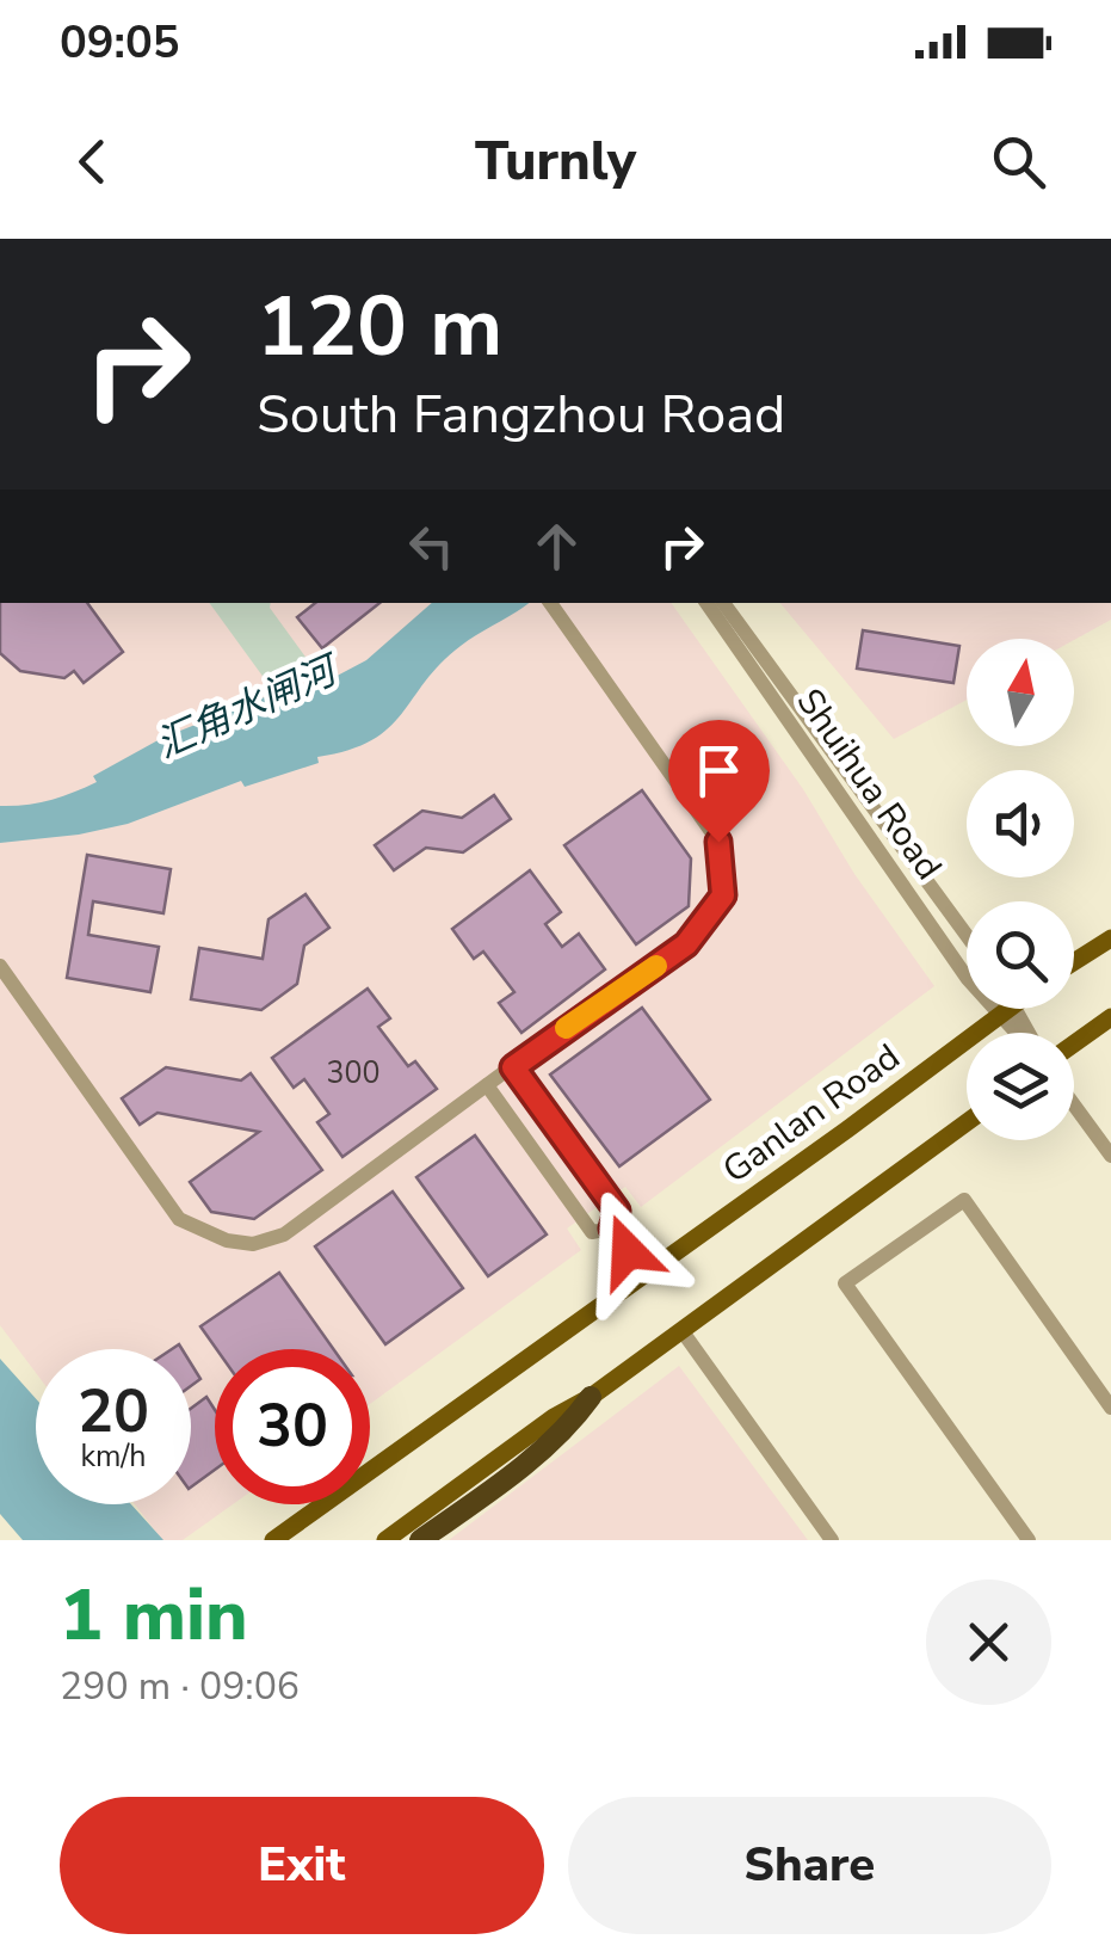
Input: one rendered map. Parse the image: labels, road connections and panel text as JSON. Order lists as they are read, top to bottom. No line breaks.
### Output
{"streets":{"main road":["Ganlan Road"],"street":["Shuihua Road"]},"water":["汇角水闸河"],"house_numbers":["300"],"north":"top","page":{"status":"09:05","header":"Turnly","turn":["120 m","South Fangzhou Road"],"speed":"20 km/h","limit":"30","heading":["1 min","290 m · 09:06"],"buttons":["Exit","Share"]}}
